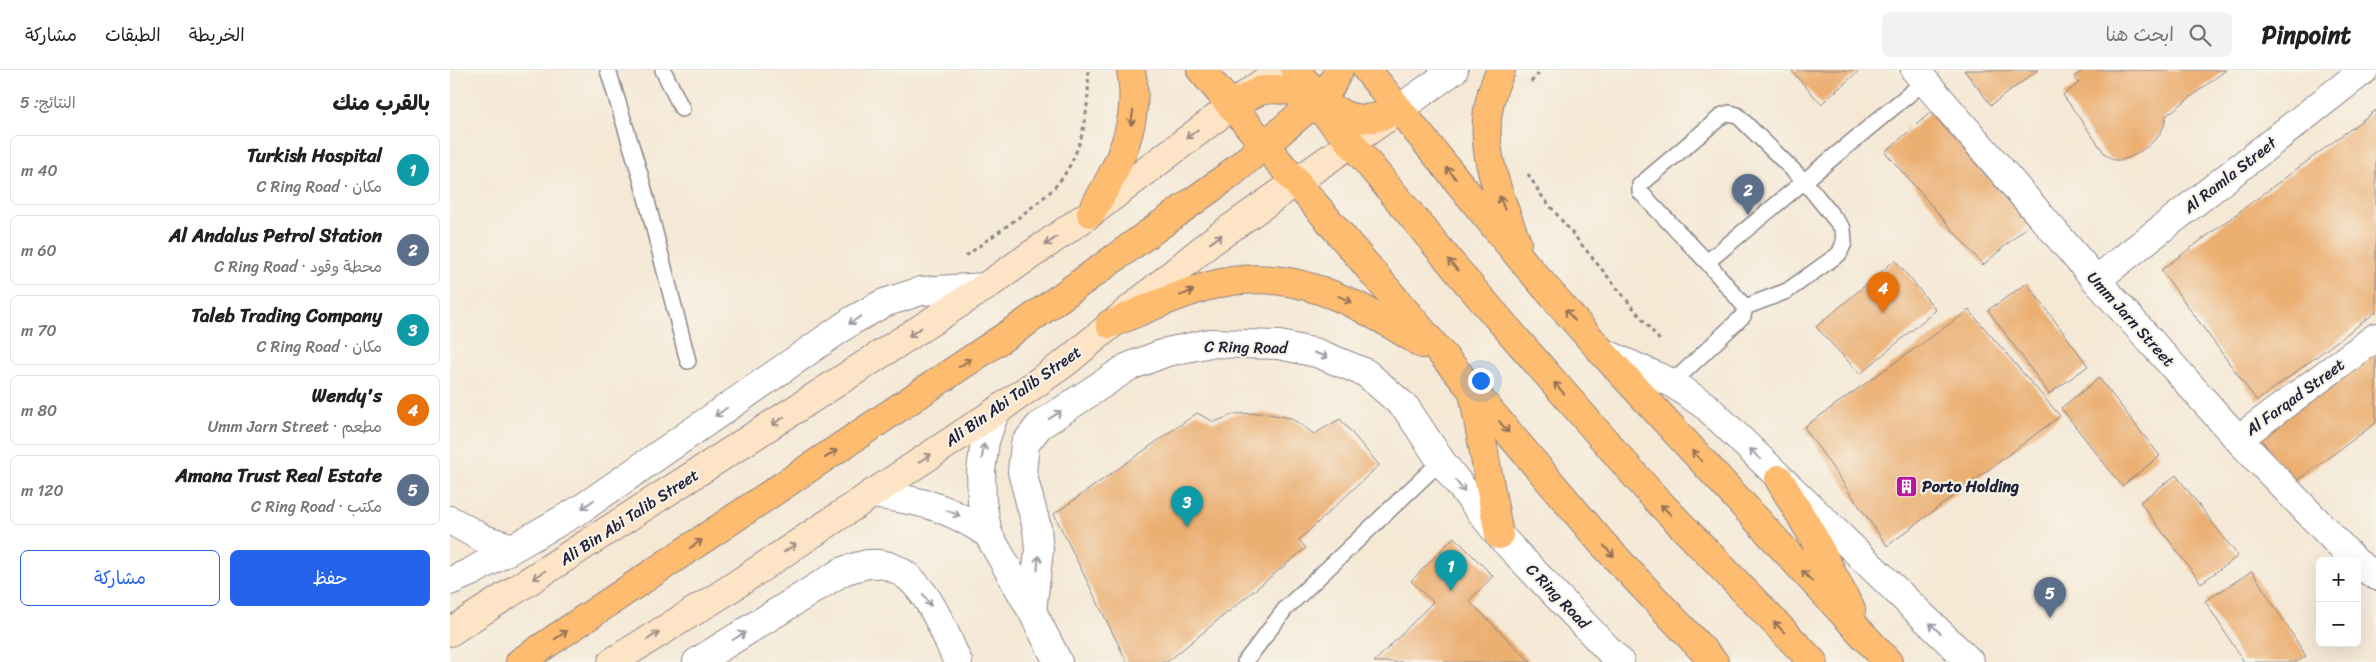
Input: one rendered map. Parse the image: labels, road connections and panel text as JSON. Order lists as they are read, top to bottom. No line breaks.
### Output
{"streets":{"main road":["Ali Bin Abi Talib Street"],"street":["Al Ramla Street","Umm Jarn Street","C Ring Road","Al Farqad Street"]},"crossings":[["Al Ramla Street","Umm Jarn Street"],["Umm Jarn Street","Al Farqad Street"]],"places":{"building":["Porto Holding"]},"page":{"header":"Pinpoint","search":"ابحث هنا","nav":["الخريطة","الطبقات","مشاركة"],"heading":["بالقرب منك","النتائج: 5"],"list":[{"mark":"1","name":"Turkish Hospital","note":"مكان · C Ring Road","value":"40 m"},{"mark":"2","name":"Al Andalus Petrol Station","note":"محطة وقود · C Ring Road","value":"60 m"},{"mark":"3","name":"Taleb Trading Company","note":"مكان · C Ring Road","value":"70 m"},{"mark":"4","name":"Wendy's","note":"مطعم · Umm Jarn Street","value":"80 m"},{"mark":"5","name":"Amana Trust Real Estate","note":"مكتب · C Ring Road","value":"120 m"}],"pins":["2","4","3","1","5"],"buttons":["حفظ","مشاركة"],"map_buttons":["+","−"]}}
